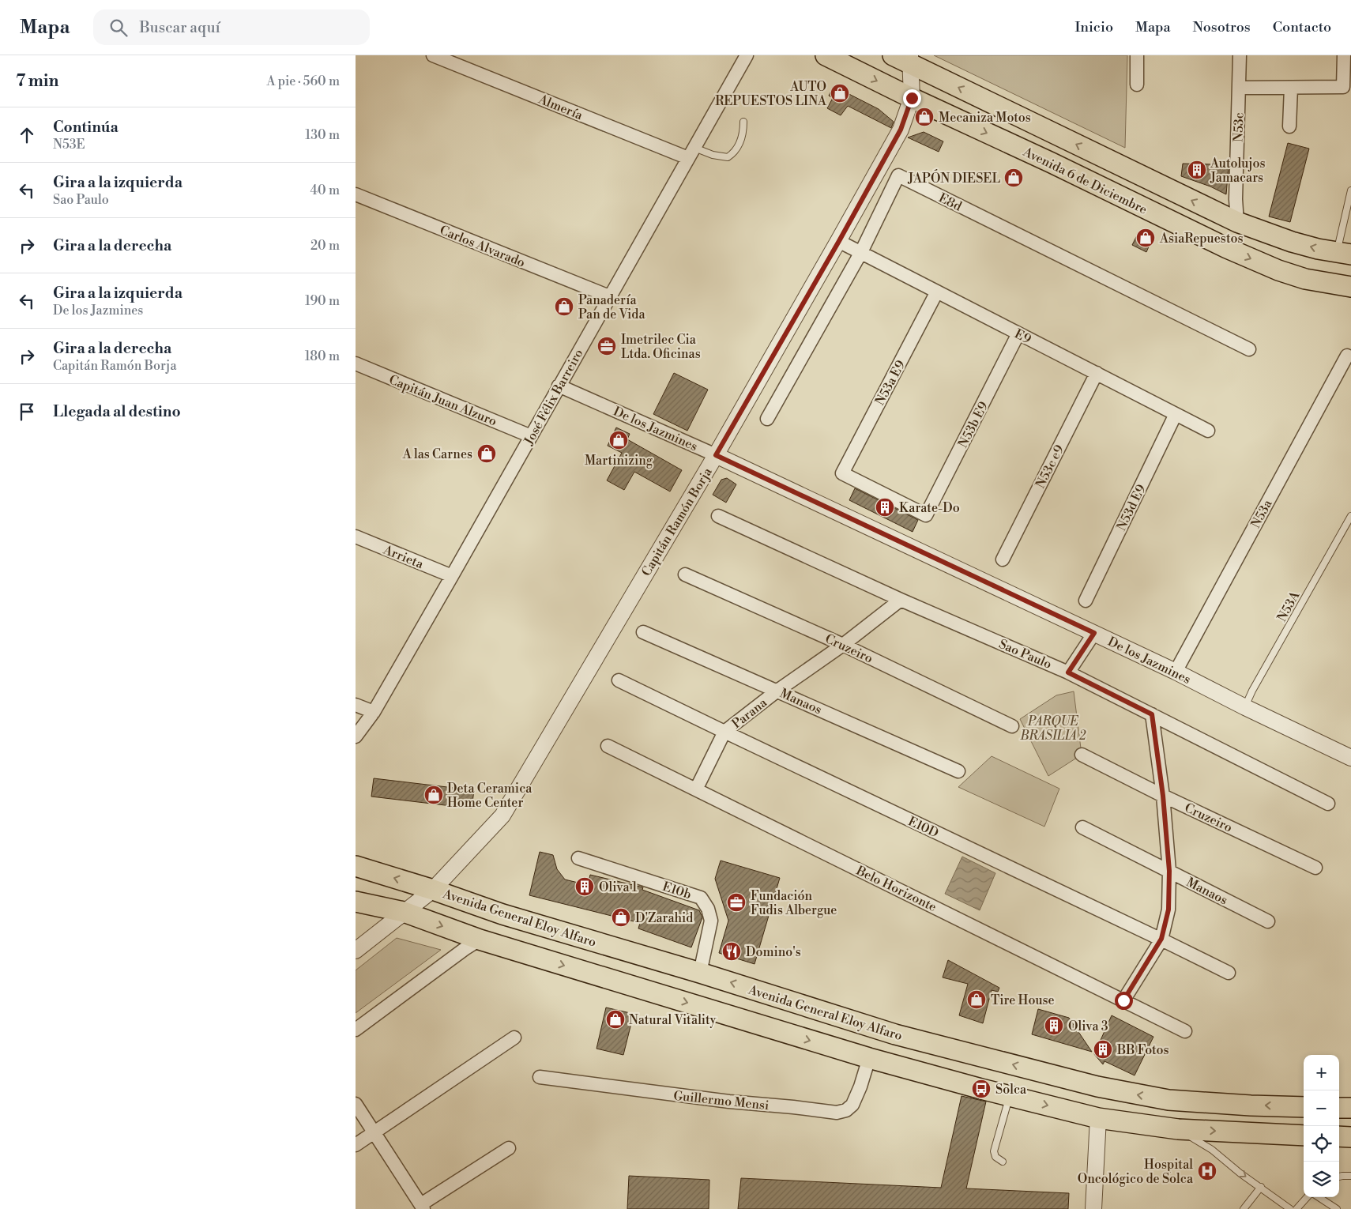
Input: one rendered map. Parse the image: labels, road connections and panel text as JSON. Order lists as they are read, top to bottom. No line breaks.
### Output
{"streets":{"main road":["Avenida 6 de Diciembre","Avenida General Eloy Alfaro"],"street":["Almería","N53c","E8d","Carlos Alvarado","E9","N53a E9","José Félix Barreiro","Capitán Juan Alzuro","N53b E9","De los Jazmines","N53c e9","N53d E9","N53a","Capitán Ramón Borja","Arrieta","Cruzeiro","Sao Paulo","Manaos","Parana","E10D","Belo Horizonte","E10b","Guillermo Mensi"],"lane":["N53A"]},"crossings":[["Almería","José Félix Barreiro"],["Avenida 6 de Diciembre","Capitán Ramón Borja"],["E8d","E9"],["Carlos Alvarado","José Félix Barreiro"],["E9","N53a E9"],["E9","N53b E9"],["E9","N53c e9"],["E9","N53d E9"],["E9","Capitán Ramón Borja"],["N53a E9","N53b E9"],["José Félix Barreiro","Capitán Juan Alzuro"],["José Félix Barreiro","De los Jazmines"],["José Félix Barreiro","Arrieta"],["De los Jazmines","N53a"],["De los Jazmines","Capitán Ramón Borja"],["De los Jazmines","N53A"],["Capitán Ramón Borja","Avenida General Eloy Alfaro"],["Cruzeiro","Parana"],["Sao Paulo","Parana"],["Manaos","Parana"],["Parana","E10D"],["Parana","Belo Horizonte"],["E10b","Avenida General Eloy Alfaro"]],"parks":["PARQUE BRASILIA 2"],"places":{"shop":["AUTO REPUESTOS LINA","Mecaniza Motos","JAPÓN DIESEL","AsiaRepuestos","Panadería Pan de Vida","Martinizing","A las Carnes","Deta Ceramica Home Center","D'Zarahid","Tire House","Natural Vitality"],"building":["Autolujos Jamacars","Karate-Do","Oliva 1","Oliva 3","BB Fotos"],"office":["Imetrilec Cia Ltda. Oficinas","Fundación Fudis Albergue"],"restaurant":["Domino's"],"bus stop":["Solca"],"hospital":["Hospital Oncológico de Solca"]},"page":{"header":"Mapa","search":"Buscar aquí","nav":["Inicio","Mapa","Nosotros","Contacto"],"heading":["7 min","A pie · 560 m"],"list":[["Continúa","N53E","130 m"],["Gira a la izquierda","Sao Paulo","40 m"],["Gira a la derecha","20 m"],["Gira a la izquierda","De los Jazmines","190 m"],["Gira a la derecha","Capitán Ramón Borja","180 m"],"Llegada al destino"],"map_buttons":["+","−"]}}
